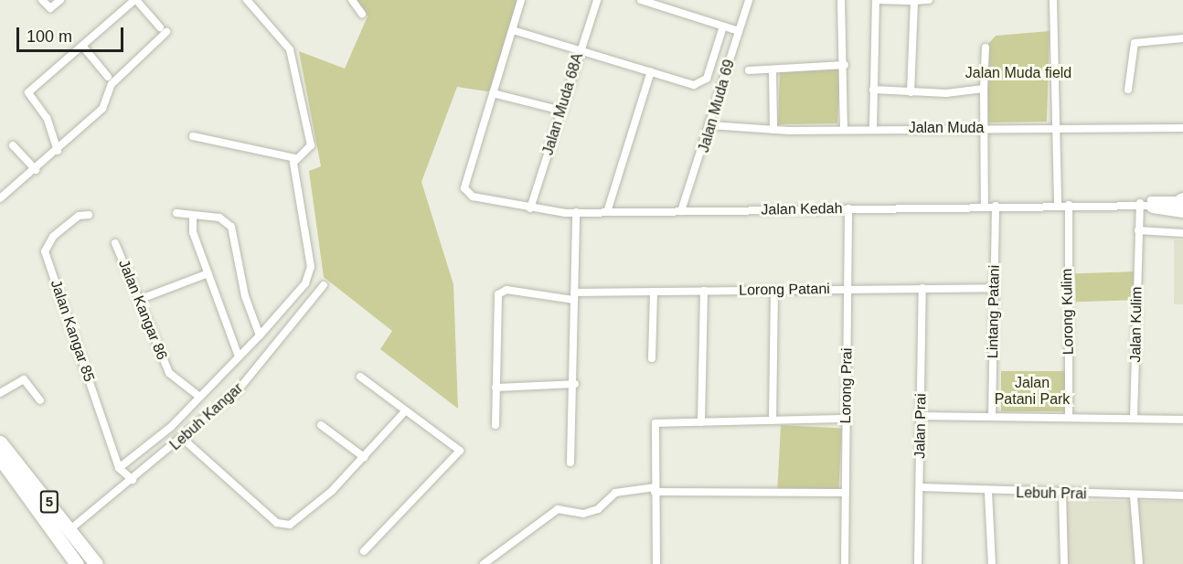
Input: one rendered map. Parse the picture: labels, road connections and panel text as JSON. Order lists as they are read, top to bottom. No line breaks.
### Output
{"streets":{"highway":["5"],"street":["Jalan Muda 68A","Jalan Muda 69","Jalan Muda","Jalan Kedah","Lorong Patani","Jalan Kangar 86","Lintang Patani","Lorong Kulim","Jalan Kulim","Jalan Kangar 85","Lorong Prai","Lebuh Kangar","Jalan Prai","Lebuh Prai"]},"crossings":[["Jalan Muda 68A","Jalan Kedah"],["Jalan Muda 69","Jalan Muda"],["Jalan Muda 69","Jalan Kedah"],["Jalan Kedah","Lintang Patani"],["Jalan Kedah","Lorong Kulim"],["Jalan Kedah","Jalan Kulim"],["Jalan Kedah","Lorong Prai"],["Lorong Patani","Lintang Patani"],["Lorong Patani","Lorong Prai"],["Lorong Patani","Jalan Prai"],["Lebuh Kangar","5"],["Jalan Prai","Lebuh Prai"]],"parks":["Jalan Muda field","Jalan Patani Park"],"scale_bar":"100 m"}
